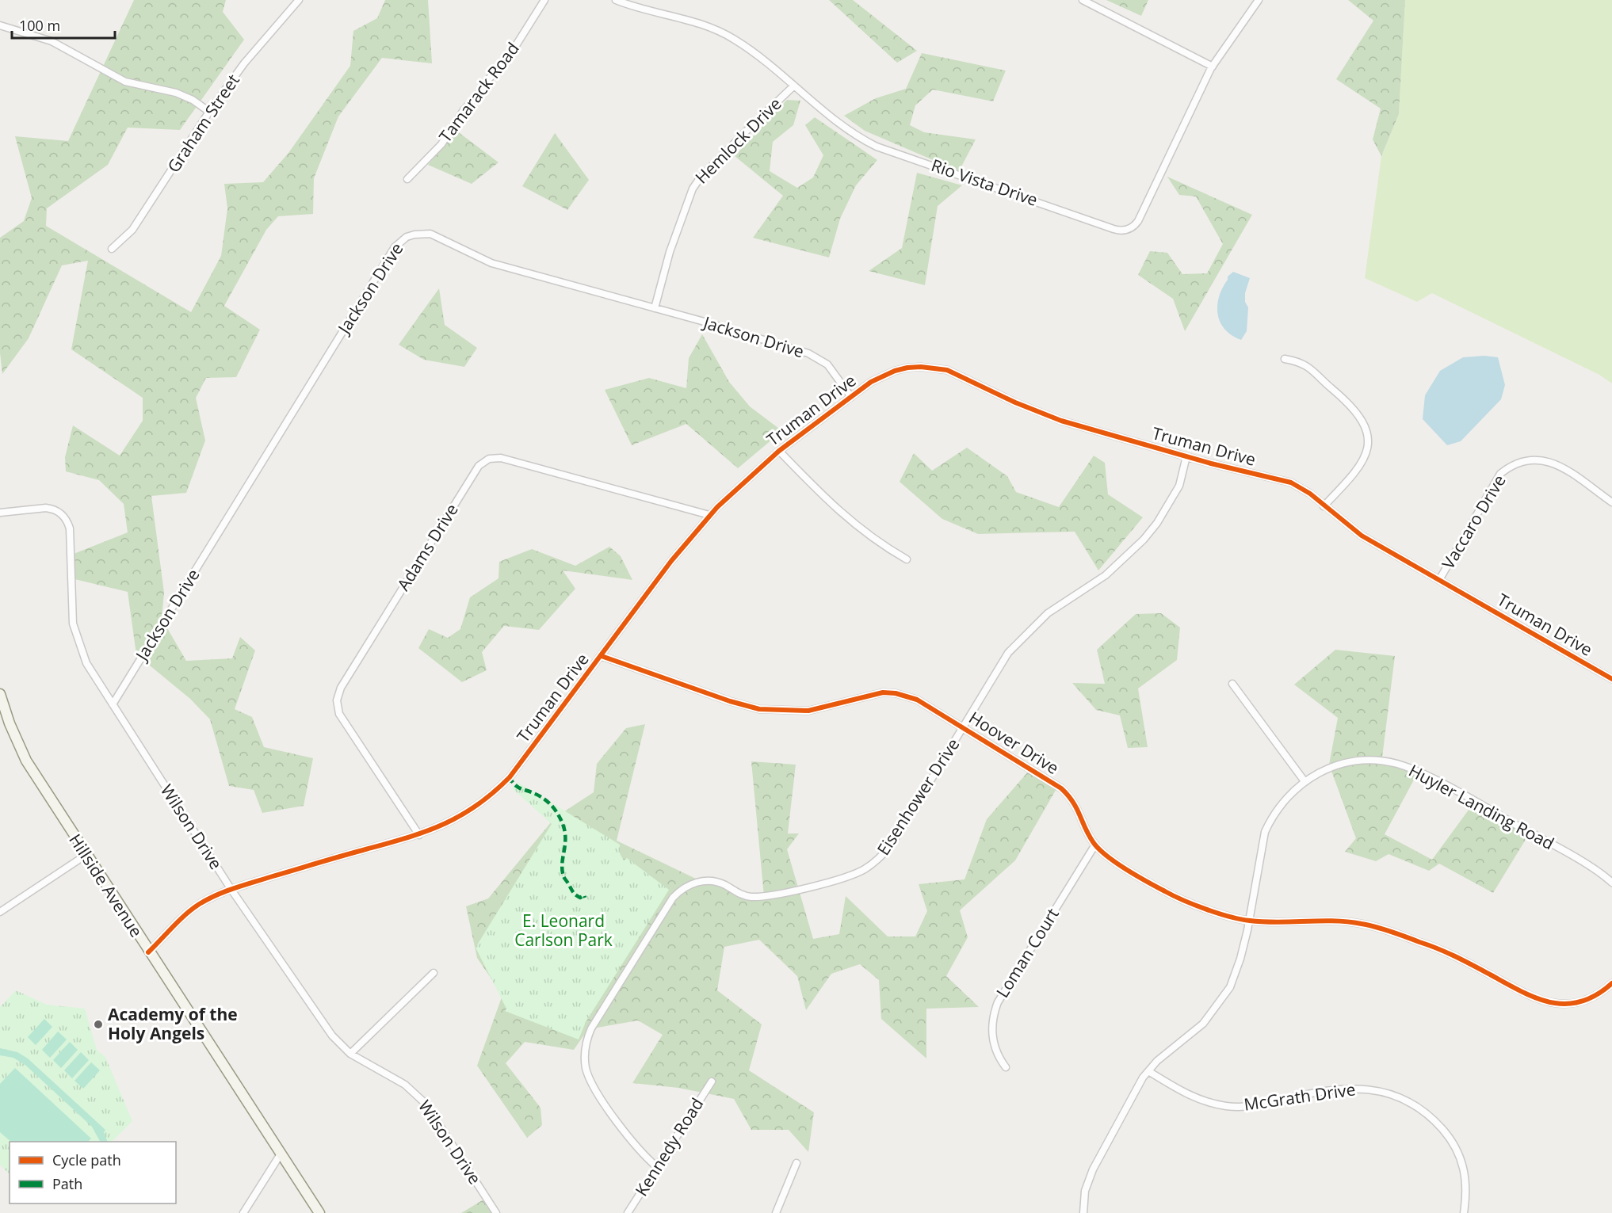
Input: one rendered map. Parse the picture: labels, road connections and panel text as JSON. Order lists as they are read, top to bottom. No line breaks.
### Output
{"streets":{"main road":["Hillside Avenue"],"street":["Tamarack Road","Graham Street","Hemlock Drive","Rio Vista Drive","Jackson Drive","Truman Drive","Vaccaro Drive","Adams Drive","Hoover Drive","Eisenhower Drive","Huyler Landing Road","Wilson Drive","Loman Court","McGrath Drive","Kennedy Road"]},"crossings":[["Hemlock Drive","Rio Vista Drive"],["Hemlock Drive","Jackson Drive"],["Jackson Drive","Truman Drive"],["Jackson Drive","Wilson Drive"],["Truman Drive","Vaccaro Drive"],["Truman Drive","Adams Drive"],["Truman Drive","Hoover Drive"],["Truman Drive","Eisenhower Drive"],["Truman Drive","Wilson Drive"],["Truman Drive","Hillside Avenue"],["Hoover Drive","Eisenhower Drive"],["Hoover Drive","Huyler Landing Road"],["Hoover Drive","Loman Court"],["Eisenhower Drive","Kennedy Road"],["Huyler Landing Road","McGrath Drive"]],"parks":["E. Leonard Carlson Park"],"places":["Academy of the Holy Angels"],"legend":["Cycle path","Path"],"scale_bar":"100 m"}
